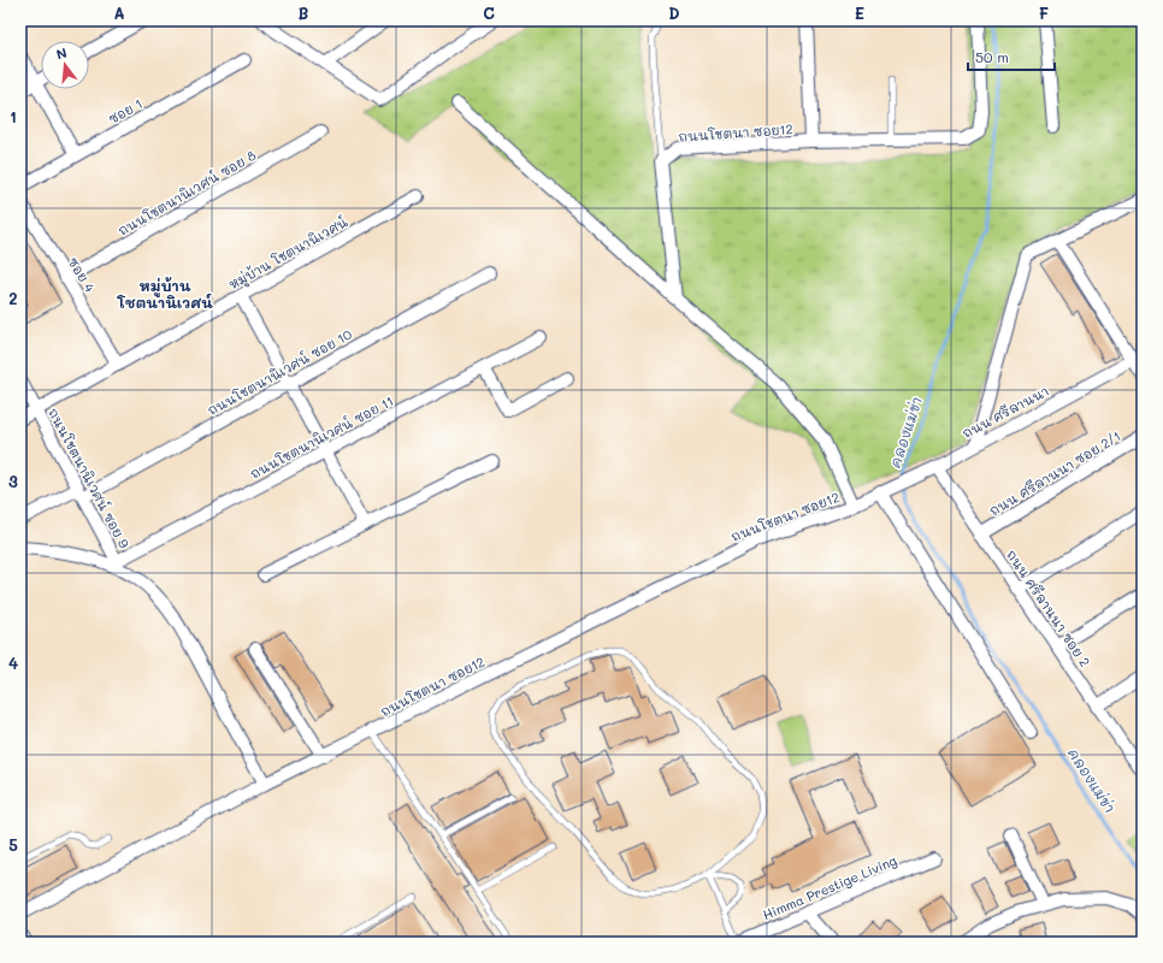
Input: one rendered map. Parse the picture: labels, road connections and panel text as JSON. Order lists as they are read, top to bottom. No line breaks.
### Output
{"streets":{"street":["ซอย 1","ถนนโชตนา ซอย12","ถนนโชตนานิเวศน์ ซอย 8","หมู่บ้าน โชตนานิเวศน์","ซอย 4","ถนนโชตนานิเวศน์ ซอย 10","ถนน ศรีลานนา","ถนนโชตนานิเวศน์ ซอย 11","ถนน ศรีลานนา ซอย 2/1","ถนนโชตนานิเวศน์ ซอย 9","ถนน ศรีลานนา ซอย 2","Himma Prestige Living"]},"crossings":[["ถนนโชตนา ซอย12","ถนน ศรีลานนา"],["ถนนโชตนานิเวศน์ ซอย 8","ซอย 4"],["หมู่บ้าน โชตนานิเวศน์","ซอย 4"],["หมู่บ้าน โชตนานิเวศน์","ถนนโชตนานิเวศน์ ซอย 9"],["ถนนโชตนานิเวศน์ ซอย 10","ถนนโชตนานิเวศน์ ซอย 9"],["ถนน ศรีลานนา","ถนน ศรีลานนา ซอย 2"],["ถนนโชตนานิเวศน์ ซอย 11","ถนนโชตนานิเวศน์ ซอย 9"],["ถนน ศรีลานนา ซอย 2/1","ถนน ศรีลานนา ซอย 2"]],"districts":["หมู่บ้าน โชตนานิเวศน์"],"water":["คลองแม่ข่า"],"scale_bar":"50 m","north":"top","grid":{"columns":["A","B","C","D","E","F"],"rows":["1","2","3","4","5"]}}
